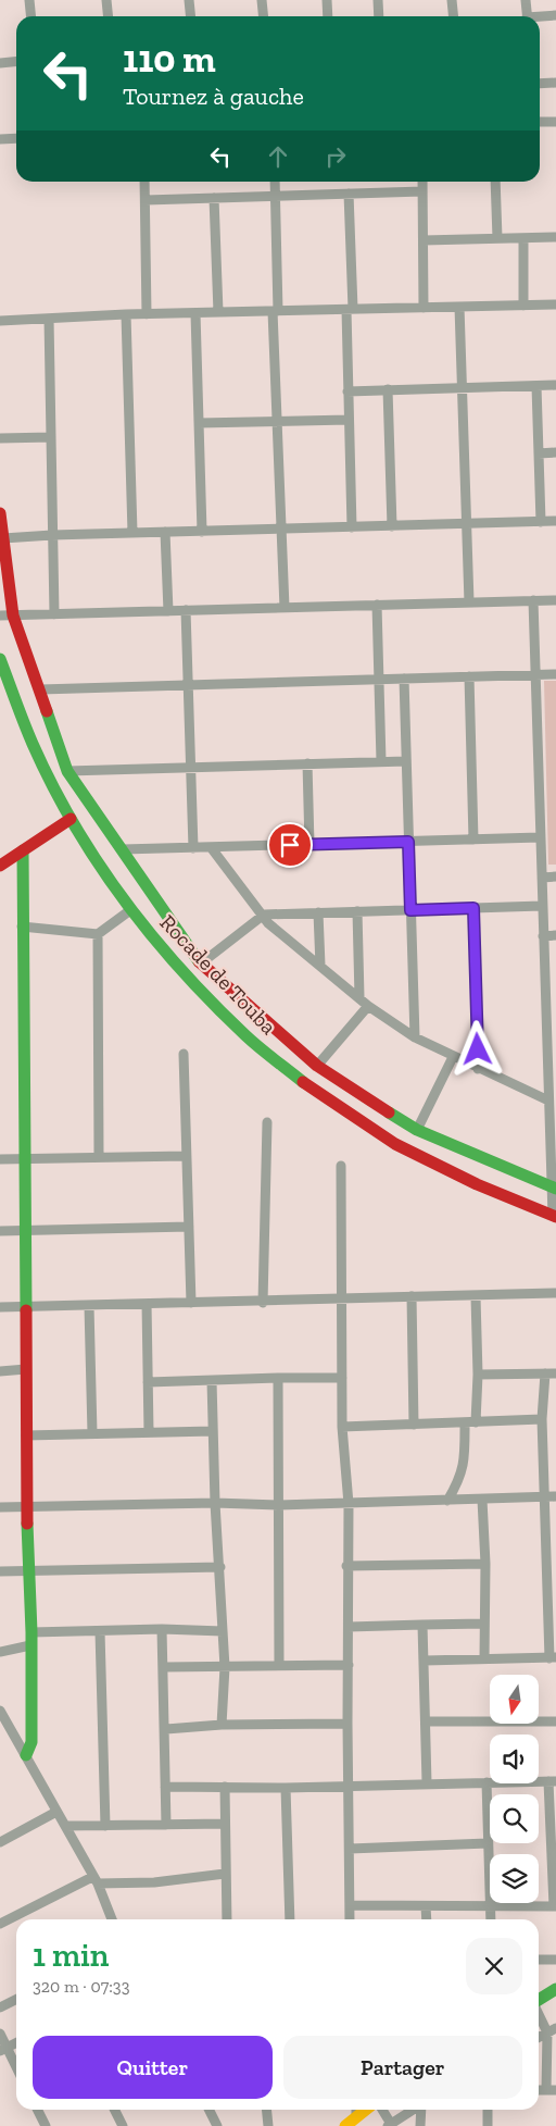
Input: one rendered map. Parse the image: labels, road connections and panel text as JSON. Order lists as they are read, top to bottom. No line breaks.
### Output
{"streets":{"street":["Rocade de Touba"]},"north":"bottom","page":{"turn":["110 m","Tournez à gauche"],"heading":["1 min","320 m · 07:33"],"buttons":["Quitter","Partager"]}}
